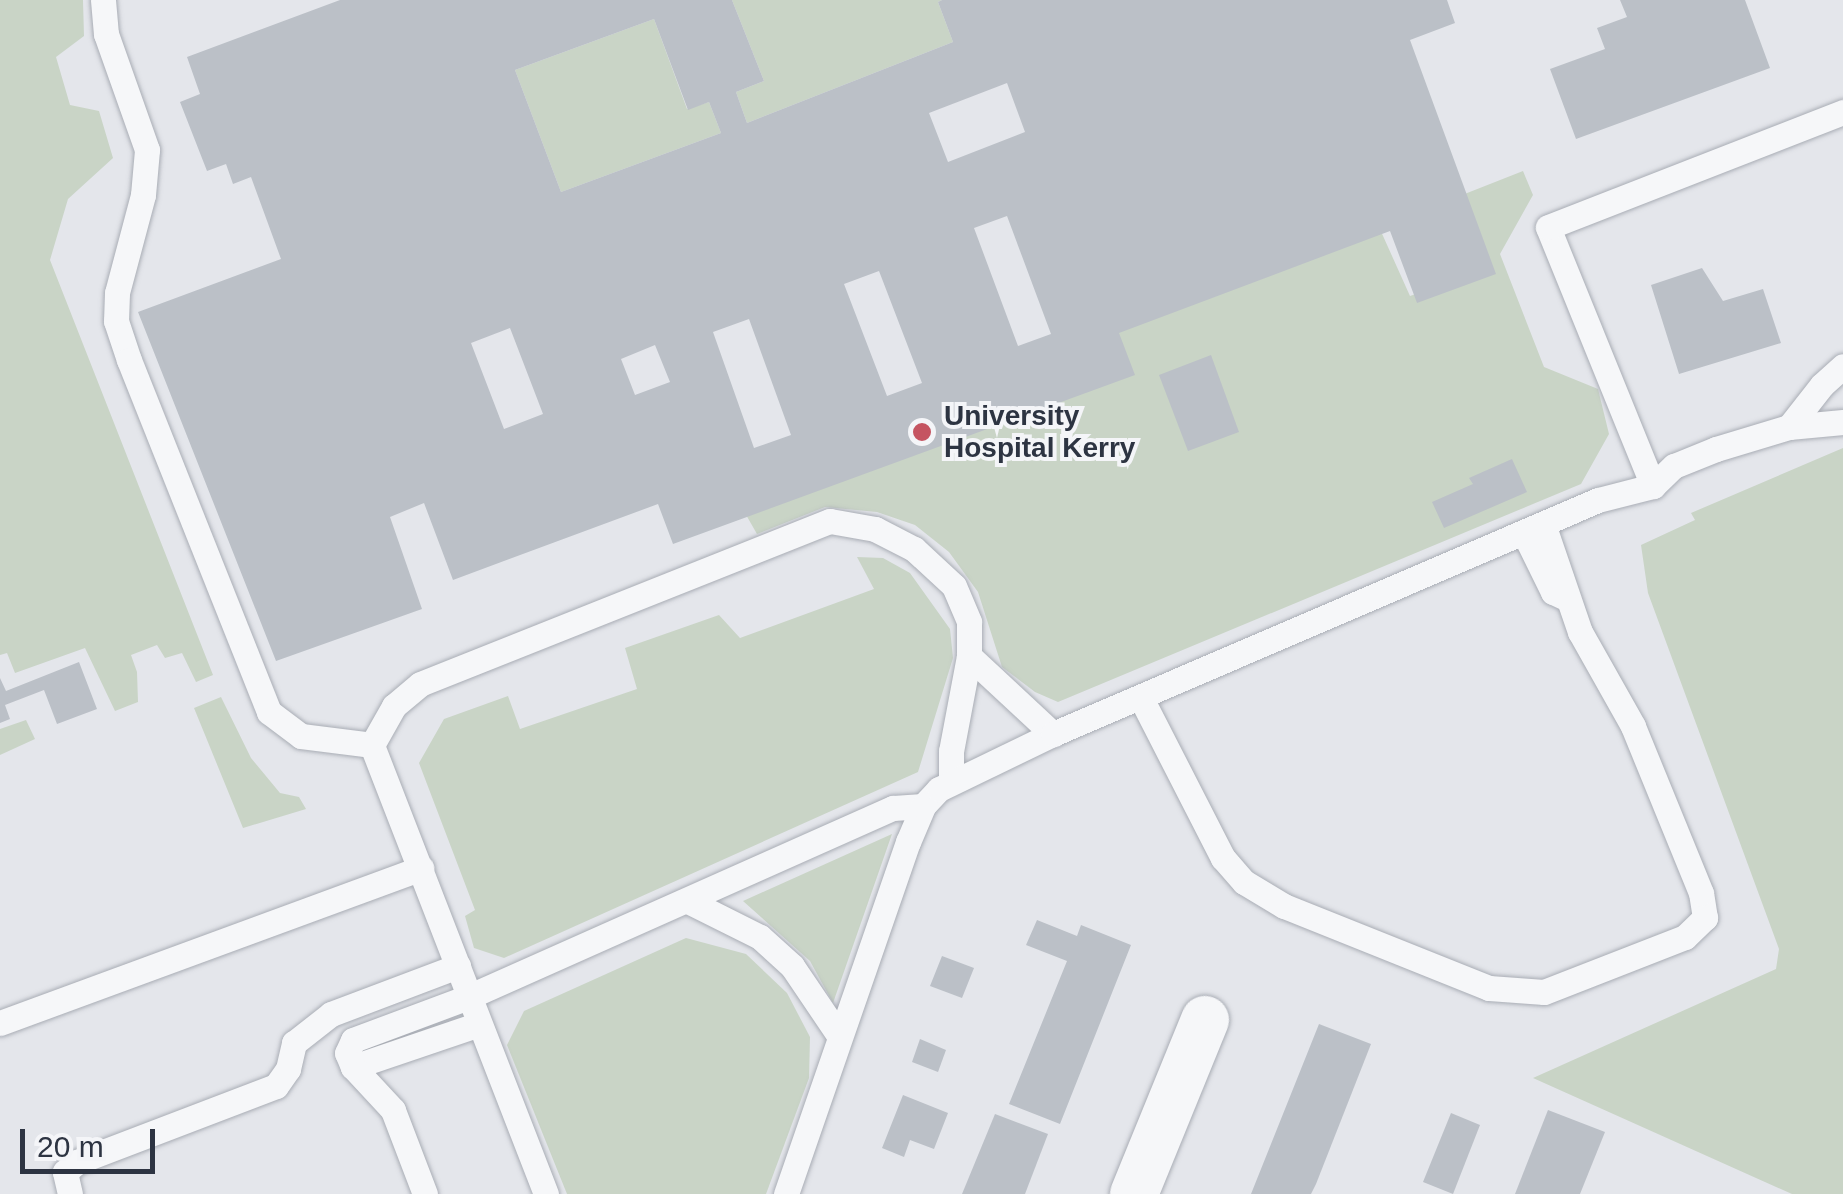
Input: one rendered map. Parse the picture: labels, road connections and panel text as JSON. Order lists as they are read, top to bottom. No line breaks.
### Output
{"places":["University Hospital Kerry"],"scale_bar":"20 m"}
